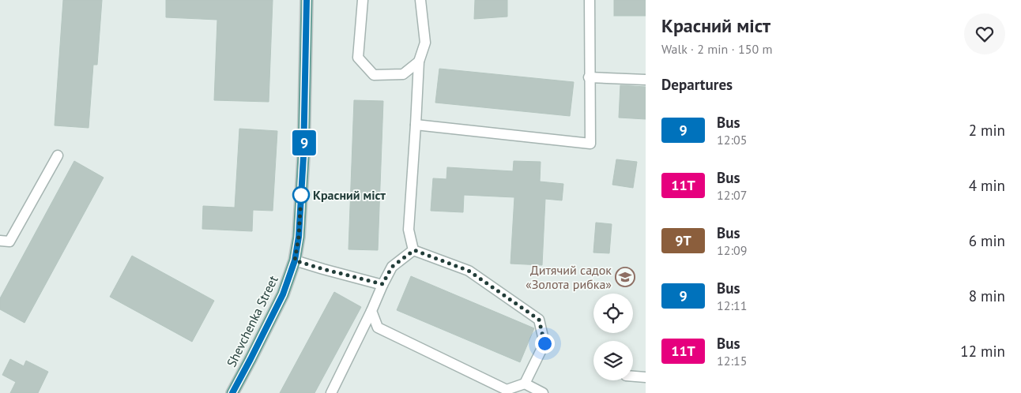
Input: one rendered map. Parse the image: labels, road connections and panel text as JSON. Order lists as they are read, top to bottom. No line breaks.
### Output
{"streets":{"main road":["Shevchenka Street"]},"places":{"other":["Красний міст"],"school or university":["Дитячий садок «Золота рибка»"]},"lines":["bus line 9"],"page":{"on_map":"9","heading":[["Красний міст","Walk · 2 min · 150 m"],"Departures"],"list":[{"mark":"9","name":"Bus","note":"12:05","value":"2 min"},{"mark":"11Т","name":"Bus","note":"12:07","value":"4 min"},{"mark":"9Т","name":"Bus","note":"12:09","value":"6 min"},{"mark":"9","name":"Bus","note":"12:11","value":"8 min"},{"mark":"11Т","name":"Bus","note":"12:15","value":"12 min"}]}}
